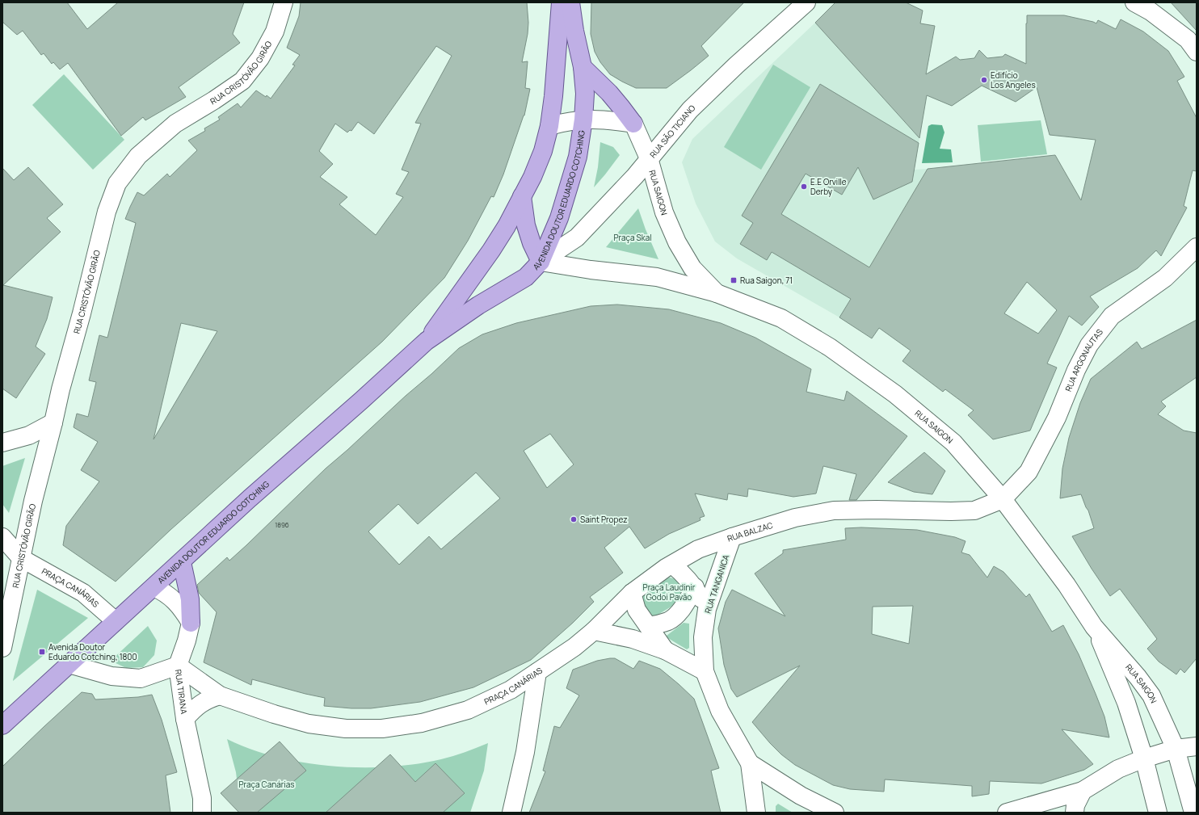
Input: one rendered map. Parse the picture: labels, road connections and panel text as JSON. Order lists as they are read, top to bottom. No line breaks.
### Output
{"streets":{"main road":["AVENIDA DOUTOR EDUARDO COTCHING"],"street":["RUA CRISTÓVÃO GIRÃO","RUA SÃO TICIANO","RUA SAIGON","RUA ARGONAUTAS","RUA BALZAC","RUA TANGANICA","PRAÇA CANÁRIAS","RUA TIRANA"]},"crossings":[["RUA CRISTÓVÃO GIRÃO","PRAÇA CANÁRIAS"],["RUA SÃO TICIANO","RUA SAIGON"],["RUA SÃO TICIANO","AVENIDA DOUTOR EDUARDO COTCHING"],["RUA SAIGON","AVENIDA DOUTOR EDUARDO COTCHING"],["RUA SAIGON","RUA ARGONAUTAS"],["RUA SAIGON","RUA BALZAC"],["AVENIDA DOUTOR EDUARDO COTCHING","PRAÇA CANÁRIAS"],["RUA ARGONAUTAS","RUA BALZAC"],["RUA BALZAC","RUA TANGANICA"],["RUA BALZAC","PRAÇA CANÁRIAS"],["PRAÇA CANÁRIAS","RUA TIRANA"]],"parks":["Praça Skal","Praça Laudinir Godoi Pavão","Praça Canárias"],"places":{"other":["Edifício Los Angeles","E.E Orville Derby","Saint Propez"],"transit":["Rua Saigon, 71","Avenida Doutor Eduardo Cotching, 1800"]},"house_numbers":["1896"]}
